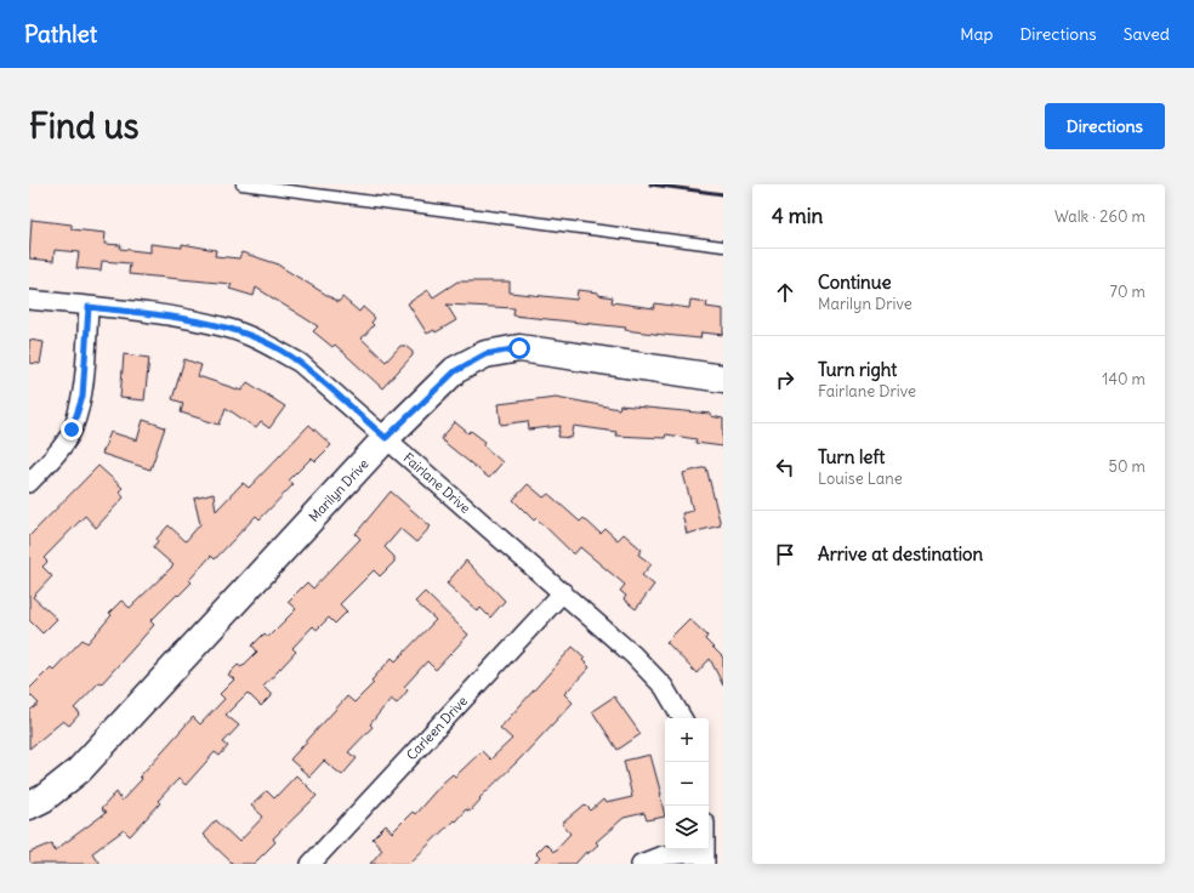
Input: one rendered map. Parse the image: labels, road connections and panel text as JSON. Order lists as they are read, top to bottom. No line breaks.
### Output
{"streets":{"street":["Fairlane Drive","Marilyn Drive","Carleen Drive"]},"crossings":[["Fairlane Drive","Marilyn Drive"],["Fairlane Drive","Carleen Drive"]],"page":{"header":"Pathlet","nav":["Map","Directions","Saved"],"buttons":"Directions","title":"Find us","heading":["4 min","Walk · 260 m"],"list":[["Continue","Marilyn Drive","70 m"],["Turn right","Fairlane Drive","140 m"],["Turn left","Louise Lane","50 m"],"Arrive at destination"],"map_buttons":["+","−"]}}
